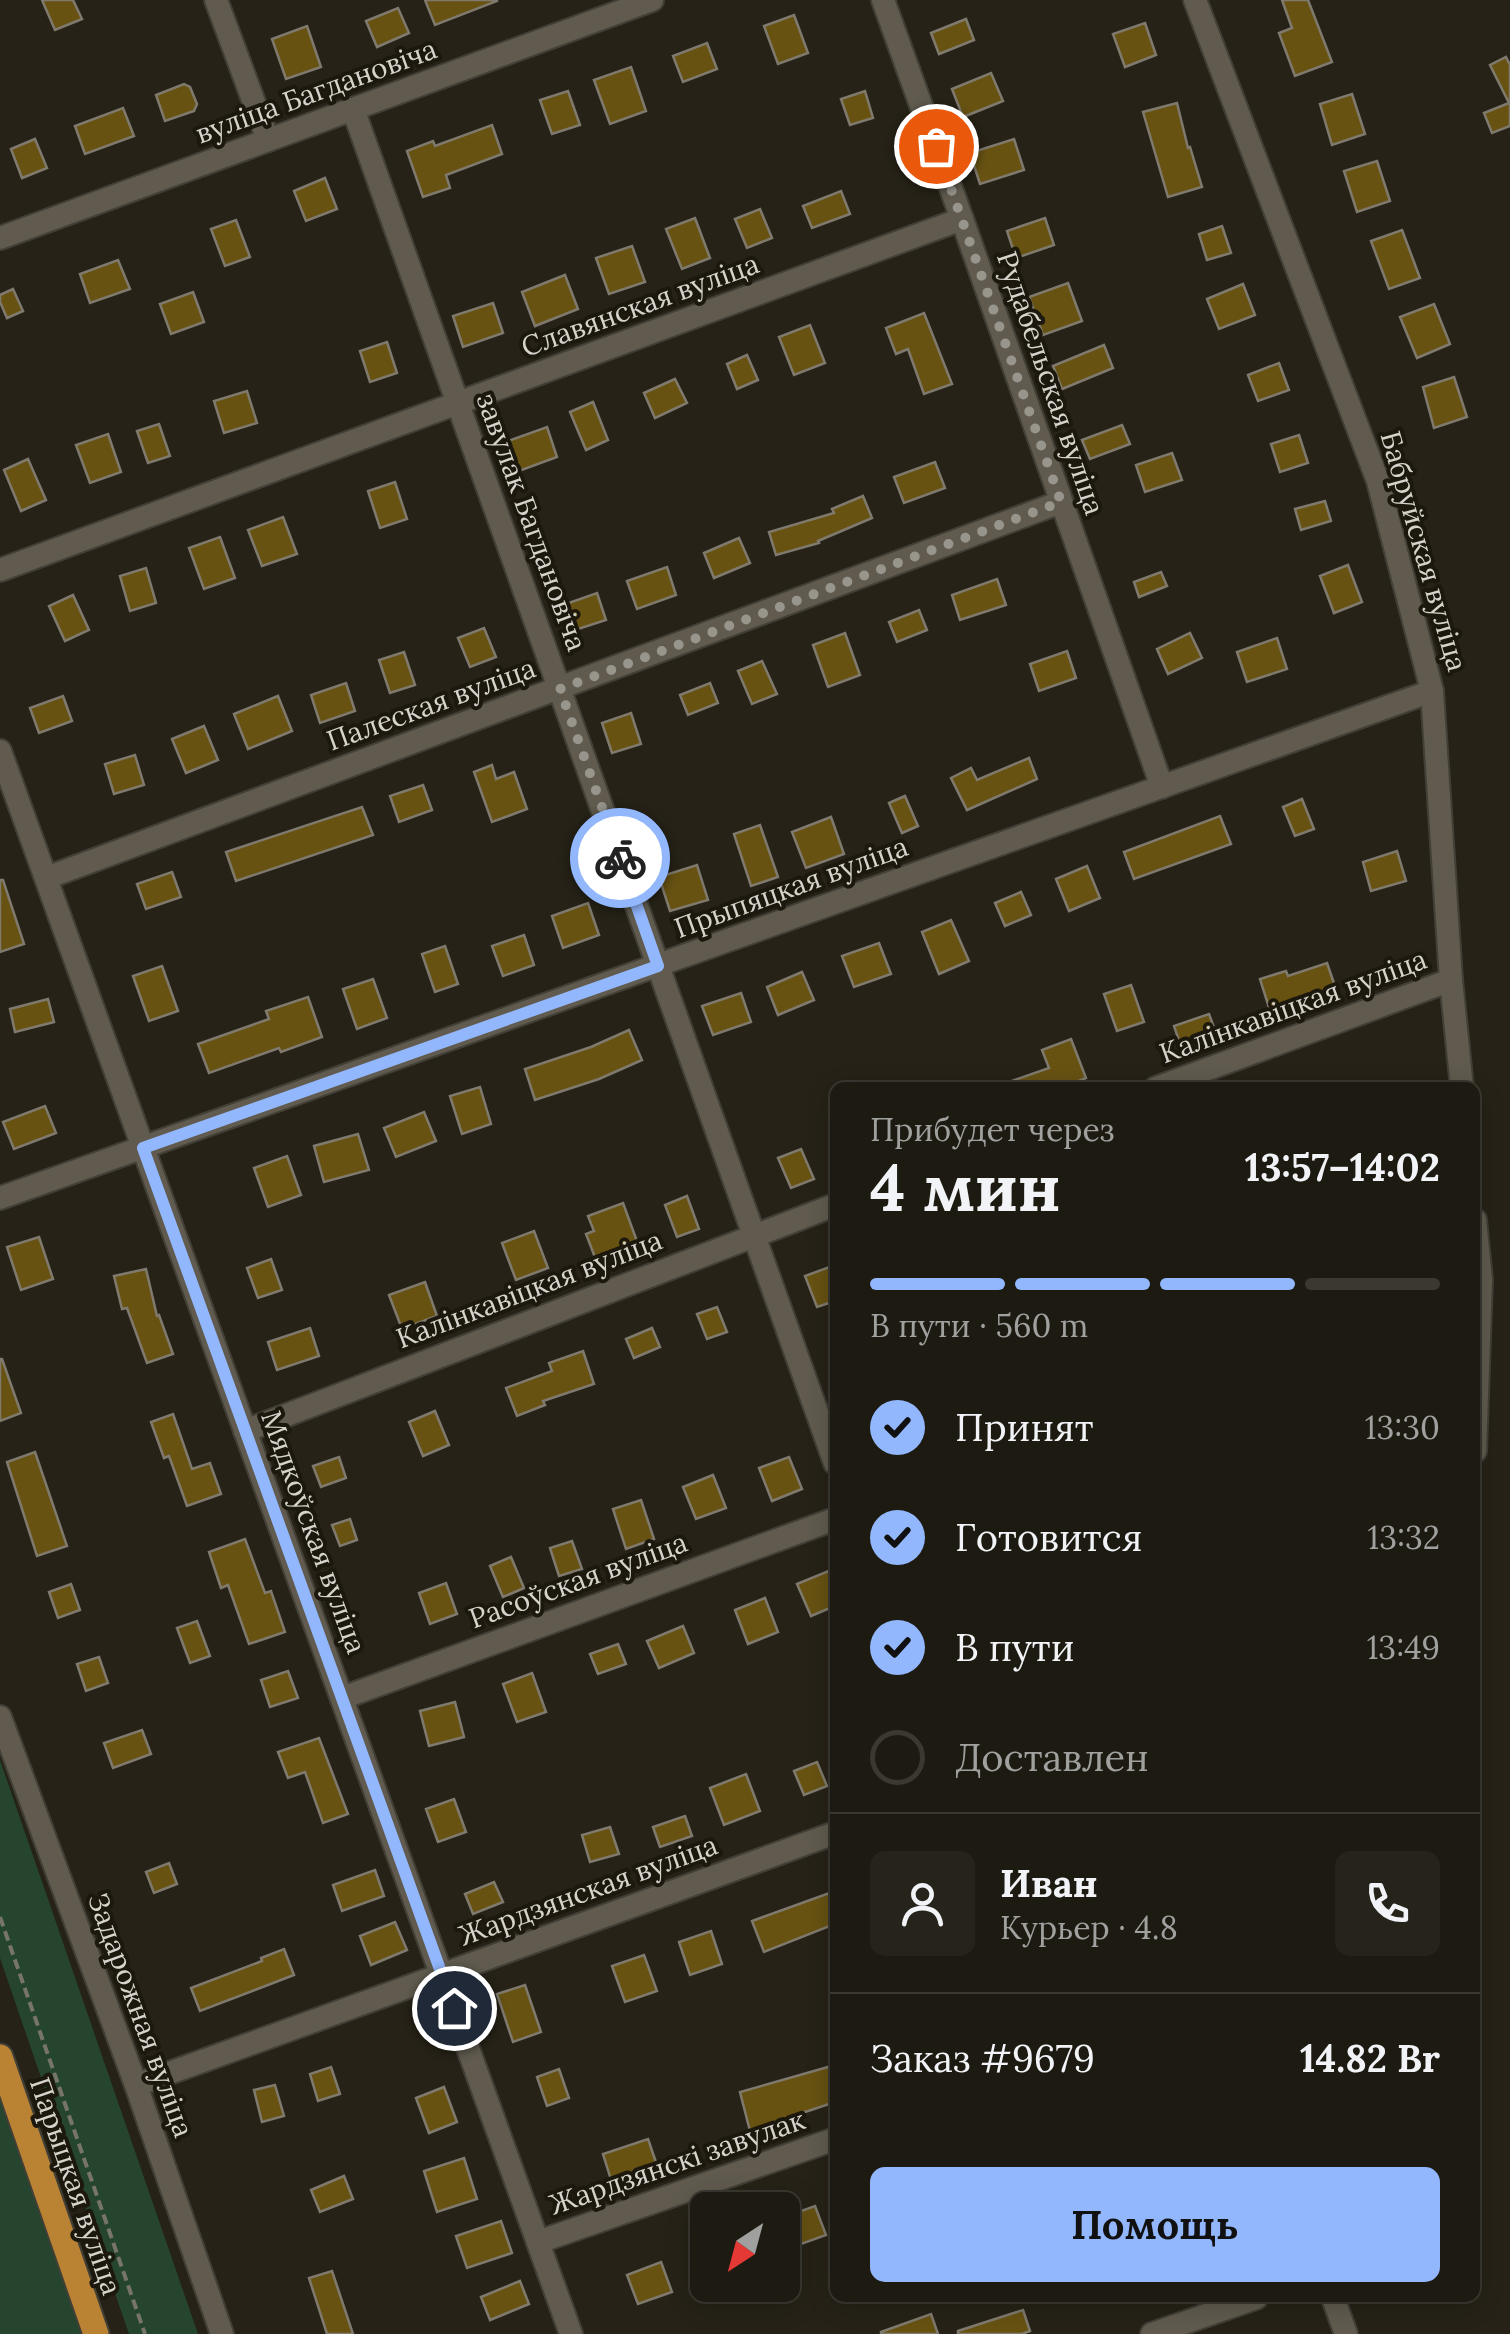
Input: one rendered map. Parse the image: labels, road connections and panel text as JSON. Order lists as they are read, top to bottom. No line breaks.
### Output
{"streets":{"main road":["Парыцкая вуліца"],"street":["вуліца Багдановіча","Славянская вуліца","Рудабельская вуліца","завулак Багдановіча","Бабруйская вуліца","Палеская вуліца","Прыпяцкая вуліца","Калінкавіцкая вуліца","Мядкоўская вуліца","Расоўская вуліца","Жардзянская вуліца","Задарожная вуліца","Жардзянскі завулак"]},"crossings":[["вуліца Багдановіча","завулак Багдановіча"],["Славянская вуліца","Рудабельская вуліца"],["Славянская вуліца","завулак Багдановіча"],["Рудабельская вуліца","Палеская вуліца"],["Рудабельская вуліца","Прыпяцкая вуліца"],["завулак Багдановіча","Палеская вуліца"],["завулак Багдановіча","Прыпяцкая вуліца"],["завулак Багдановіча","Калінкавіцкая вуліца"],["Бабруйская вуліца","Прыпяцкая вуліца"],["Бабруйская вуліца","Калінкавіцкая вуліца"],["Палеская вуліца","Мядкоўская вуліца"],["Прыпяцкая вуліца","Мядкоўская вуліца"],["Калінкавіцкая вуліца","Мядкоўская вуліца"],["Мядкоўская вуліца","Расоўская вуліца"],["Мядкоўская вуліца","Жардзянская вуліца"],["Мядкоўская вуліца","Жардзянскі завулак"],["Жардзянская вуліца","Задарожная вуліца"]],"north":"bottom left","page":{"heading":["4 мин","Прибудет через","13:57–14:02"],"panel":["Иван","Курьер · 4.8","Заказ #9679","14.82 Br"],"bar":"В пути · 560 m","list":[["Принят","13:30"],["Готовится","13:32"],["В пути","13:49"],"Доставлен"],"buttons":"Помощь"}}
